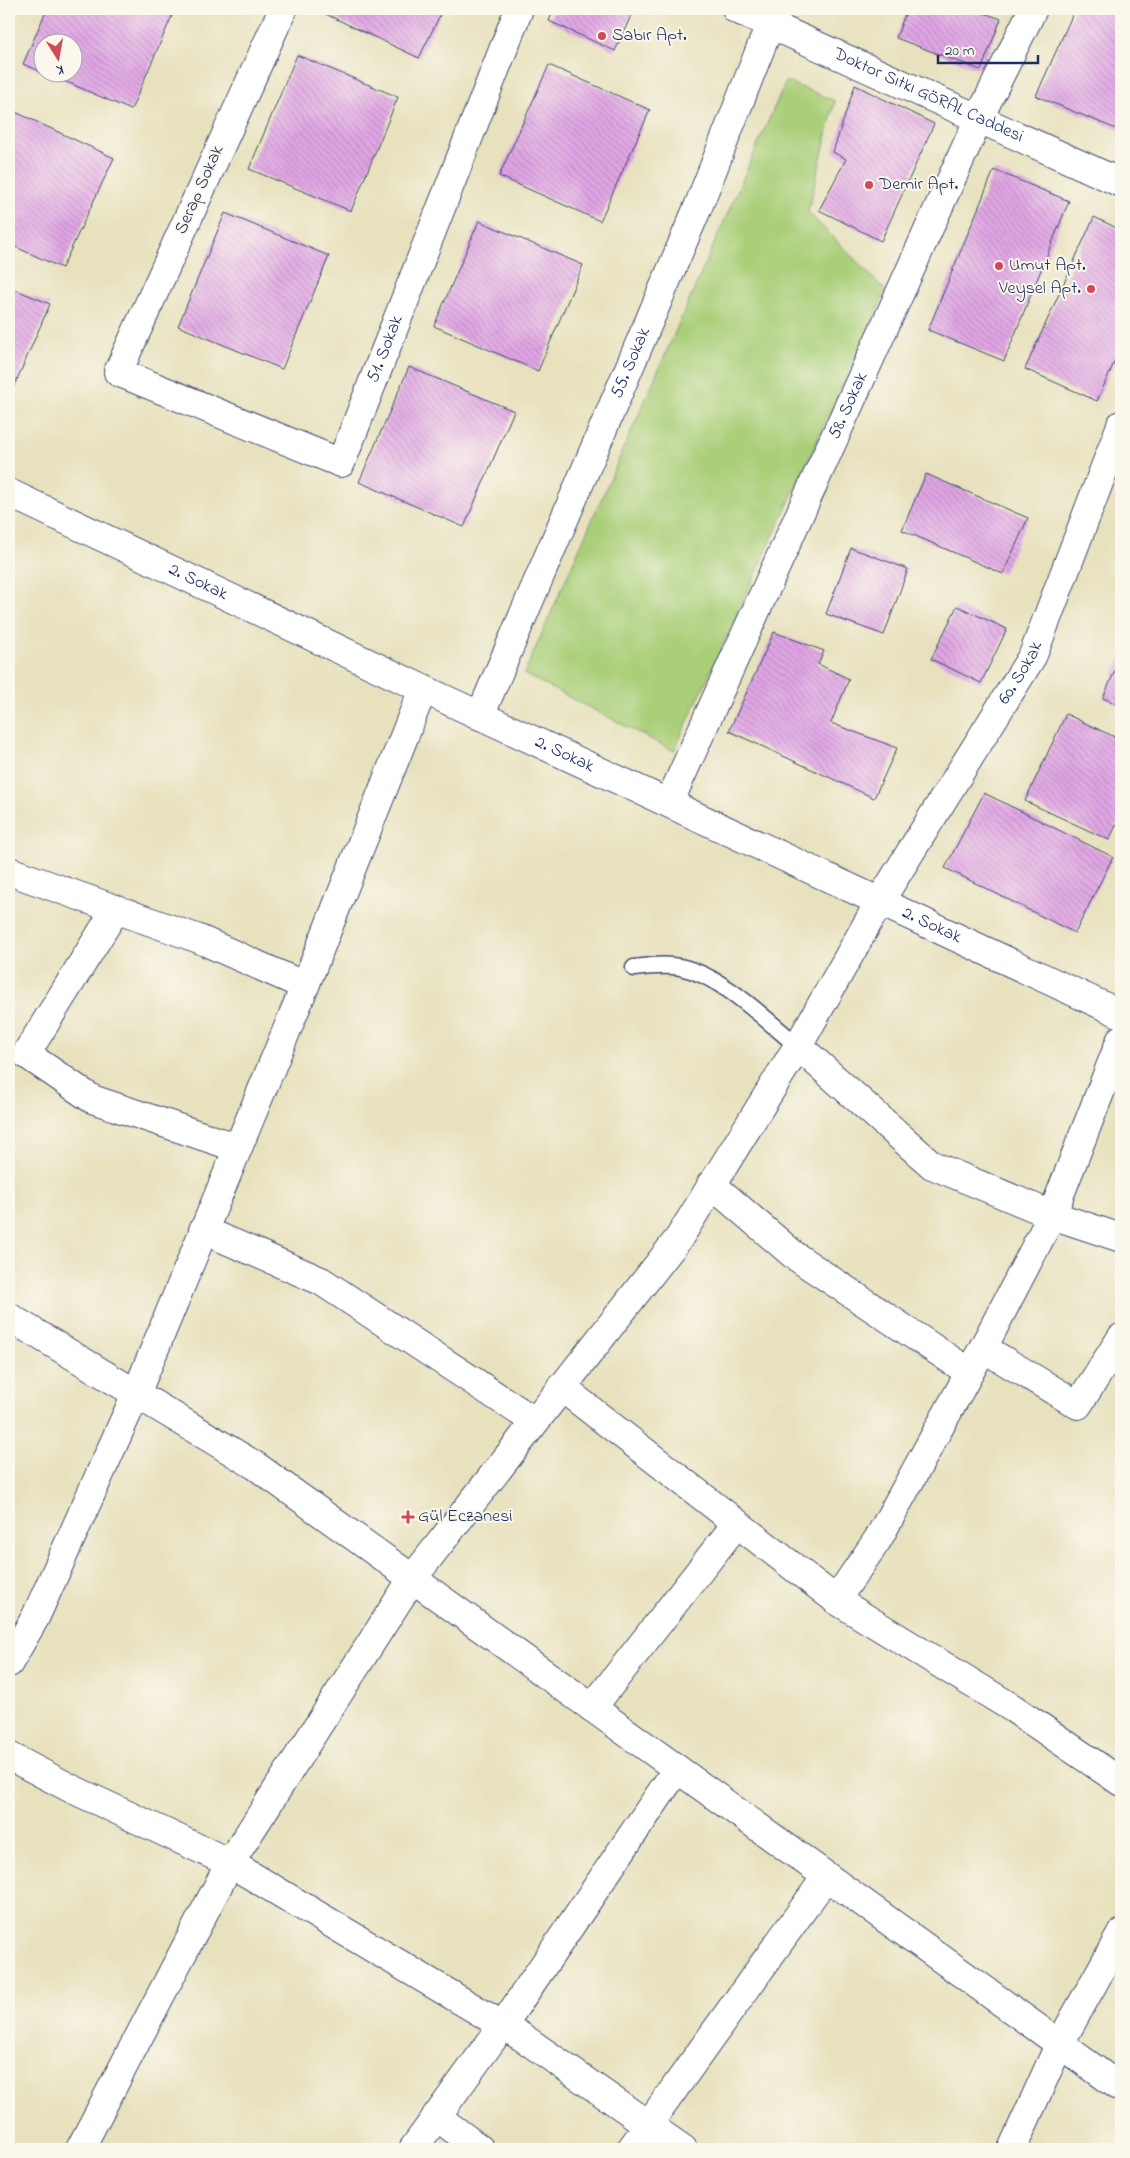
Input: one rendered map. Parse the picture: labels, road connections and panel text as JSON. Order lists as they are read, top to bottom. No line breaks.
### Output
{"streets":{"street":["Doktor Sıtkı GÖRAL Caddesi","Serap Sokak","51. Sokak","55. Sokak","58. Sokak","2. Sokak","60. Sokak"]},"crossings":[["Doktor Sıtkı GÖRAL Caddesi","55. Sokak"],["Doktor Sıtkı GÖRAL Caddesi","58. Sokak"],["Serap Sokak","51. Sokak"],["55. Sokak","2. Sokak"],["58. Sokak","2. Sokak"],["2. Sokak","60. Sokak"]],"places":{"other":["Sabır Apt.","Demir Apt.","Umut Apt.","Veysel Apt."],"health":["Gül Eczanesi"]},"scale_bar":"20 m","north":"bottom"}
